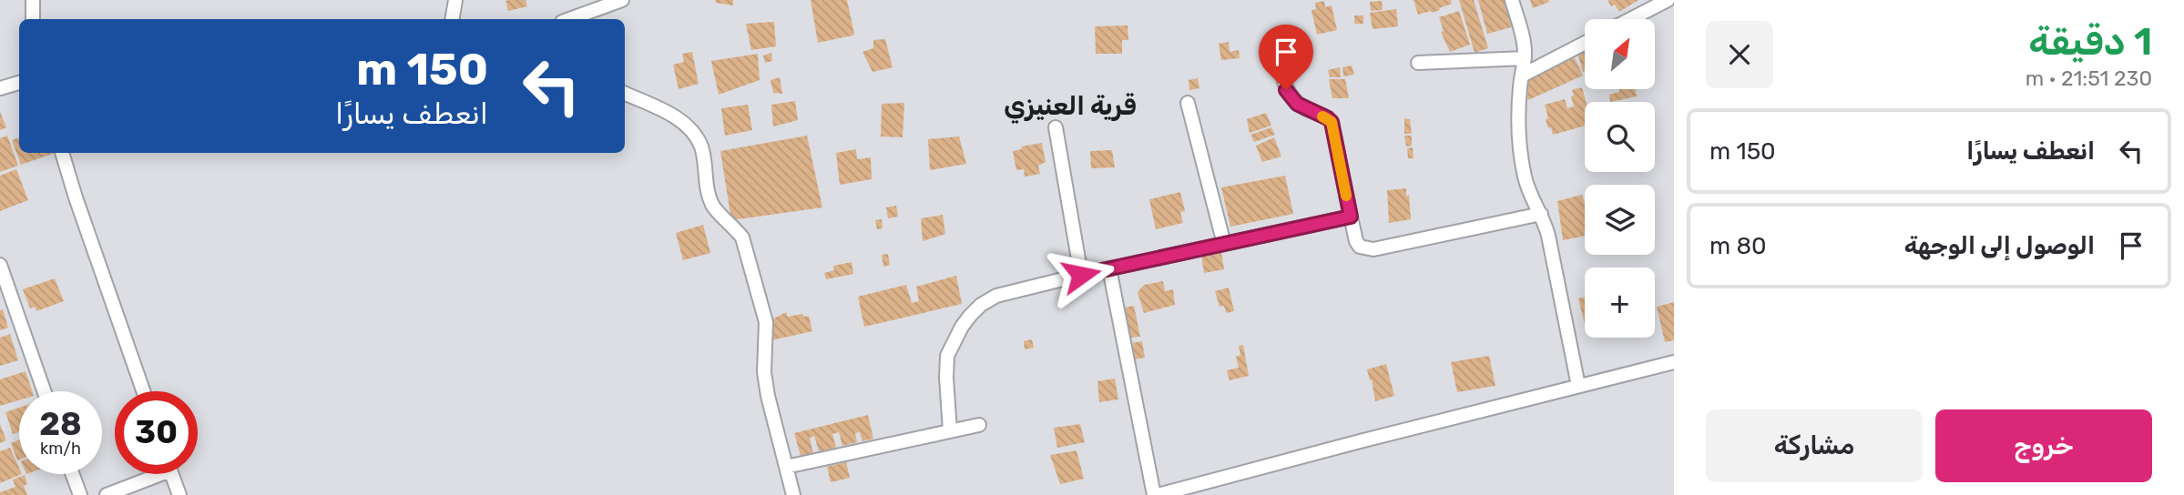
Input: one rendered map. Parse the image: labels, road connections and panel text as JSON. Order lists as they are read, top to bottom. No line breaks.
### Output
{"districts":["قرية العنيزي"],"north":"top right","page":{"heading":["1 دقيقة","230 m · 21:51"],"map_buttons":"+","turn":["150 m","انعطف يسارًا"],"list":[{"name":"انعطف يسارًا","value":"150 m"},{"name":"الوصول إلى الوجهة","value":"80 m"}],"speed":"28 km/h","limit":"30","buttons":["خروج","مشاركة"]}}
